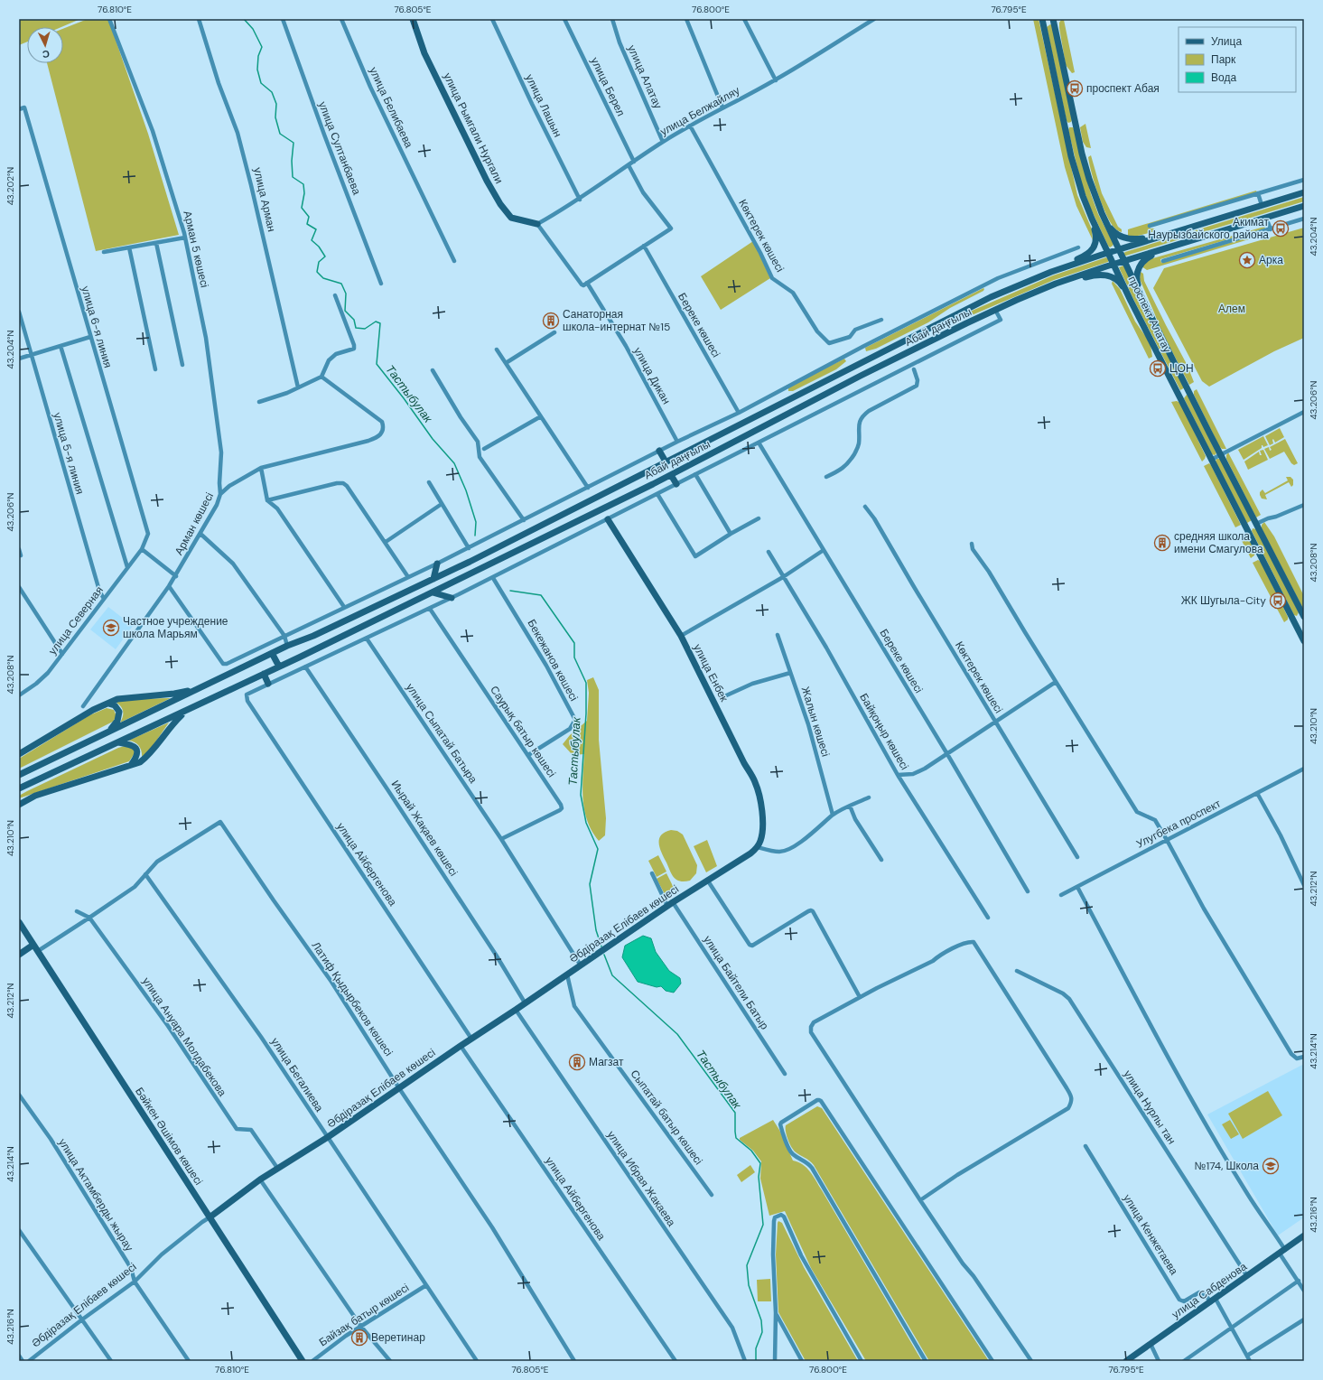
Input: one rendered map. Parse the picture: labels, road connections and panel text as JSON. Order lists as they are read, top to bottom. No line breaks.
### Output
{"streets":{"main road":["улица Рымгали Нургали","проспект Алатау","Абай даңғылы","улица Енбек","Әбдіразақ Елібаев көшесі","Бәйкен Әшімов көшесі","улица Сабденова"],"street":["улица Алатау","улица Берел","улица Лашын","улица Белибаева","улица Белжайляу","улица Султанбаева","улица Арман","Көктерек көшесі","Арман 5 көшесі","Береке көшесі","улица 6-я линия","улица Дикан","улица 5-я линия","Арман көшесі","улица Северная","Бекежанов көшесі","Жалын көшесі","Саурық батыр көшесі","Байқоңыр көшесі","улица Сыпатай Батыра","Улугбека проспект","Иырай Жақаев көшесі","улица Айбергенова","улица Байтели Батыр","Латиф Қыдырбеков көшесі","улица Ануара Молдабекова","улица Бегалиева","улица Нурлы тан","Сыпатай батыр көшесі","улица Ибрая Жакаева","улица Актамберды жырау","улица Кенжетаева","Байзақ батыр көшесі"]},"crossings":[["улица Алатау","улица Белжайляу"],["улица Берел","улица Белжайляу"],["улица Лашын","улица Белжайляу"],["улица Белжайляу","улица Рымгали Нургали"],["улица Белжайляу","Көктерек көшесі"],["улица Белжайляу","улица Дикан"],["улица Рымгали Нургали","улица Дикан"],["Арман 5 көшесі","Арман көшесі"],["проспект Алатау","Абай даңғылы"],["улица 6-я линия","улица Северная"],["улица 5-я линия","улица Северная"],["Бекежанов көшесі","Саурық батыр көшесі"],["улица Енбек","Әбдіразақ Елібаев көшесі"],["Саурық батыр көшесі","улица Сыпатай Батыра"],["улица Сыпатай Батыра","Әбдіразақ Елібаев көшесі"],["Иырай Жақаев көшесі","Әбдіразақ Елібаев көшесі"],["улица Айбергенова","Әбдіразақ Елібаев көшесі"],["Әбдіразақ Елібаев көшесі","улица Байтели Батыр"],["Әбдіразақ Елібаев көшесі","Латиф Қыдырбеков көшесі"],["Әбдіразақ Елібаев көшесі","улица Ануара Молдабекова"],["Әбдіразақ Елібаев көшесі","улица Бегалиева"],["Әбдіразақ Елібаев көшесі","Сыпатай батыр көшесі"],["Әбдіразақ Елібаев көшесі","Бәйкен Әшімов көшесі"],["Әбдіразақ Елібаев көшесі","улица Ибрая Жакаева"],["Әбдіразақ Елібаев көшесі","улица Актамберды жырау"],["Латиф Қыдырбеков көшесі","улица Бегалиева"],["улица Бегалиева","Байзақ батыр көшесі"],["улица Нурлы тан","улица Сабденова"],["улица Кенжетаева","улица Сабденова"]],"water":["Тастыбулак"],"parks":["Алем"],"places":{"bus stop":["проспект Абая","Акимат Наурызбайского района","ЦОН","ЖК Шугыла-City"],"place":["Арка"],"building":["Санаторная школа-интернат №15","средняя школа имени Смагулова","Магзат","Веретинар"],"school or university":["Частное учреждение школа Марьям","№174, Школа"]},"legend":["Улица","Парк","Вода"],"north":"bottom","coordinates":["76.810°E","76.805°E","76.800°E","76.795°E","43.202°N","43.204°N","43.206°N","43.208°N","43.210°N","43.212°N","43.214°N","43.216°N"]}
